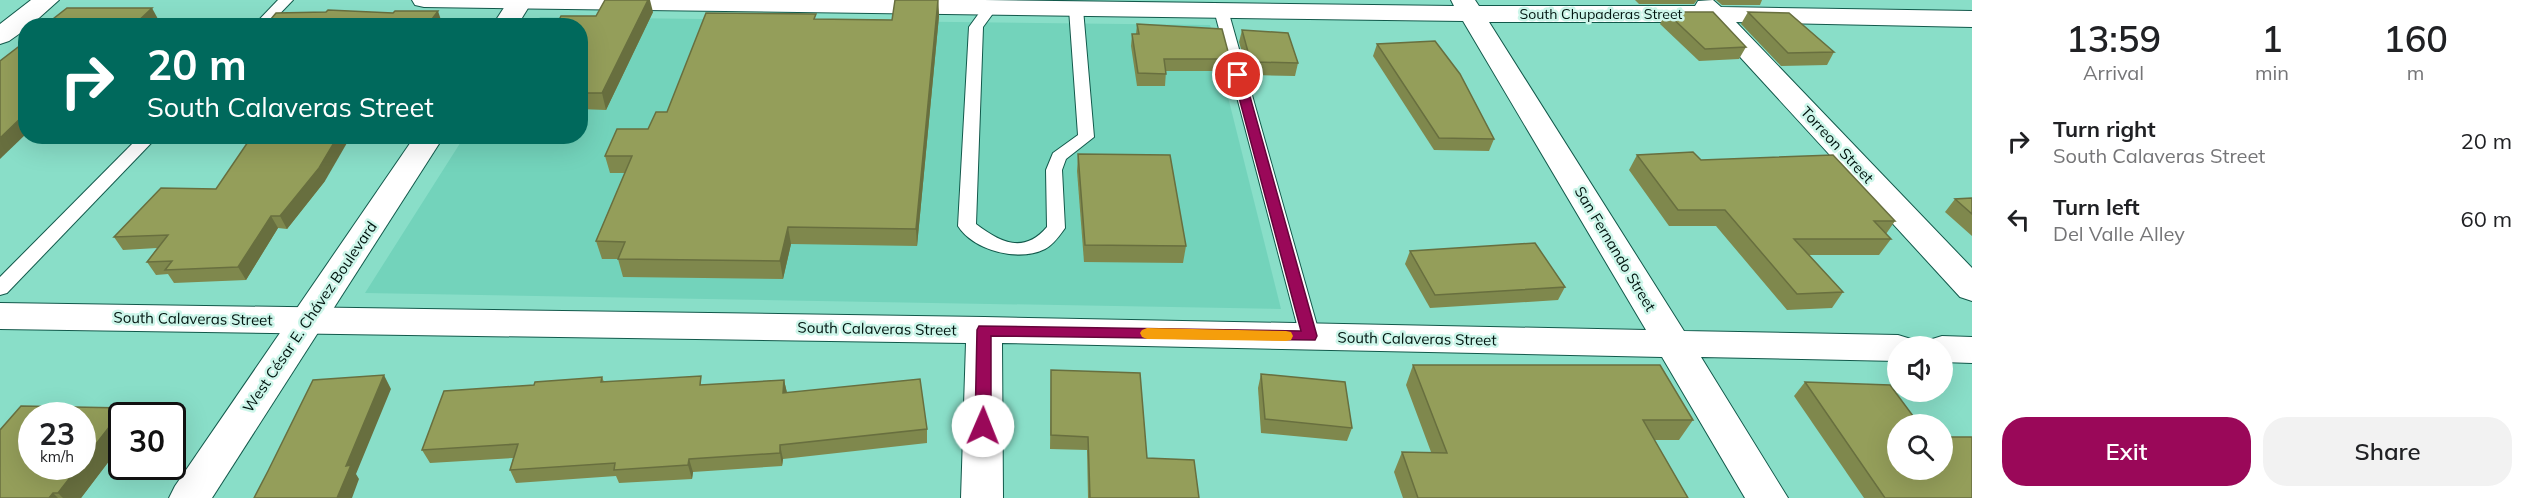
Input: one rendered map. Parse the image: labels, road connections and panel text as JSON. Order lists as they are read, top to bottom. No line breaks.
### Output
{"streets":{"street":["South Chupaderas Street","Torreon Street","San Fernando Street","West César E. Chávez Boulevard","South Calaveras Street"]},"crossings":[["South Chupaderas Street","Torreon Street"],["South Chupaderas Street","San Fernando Street"],["San Fernando Street","South Calaveras Street"],["West César E. Chávez Boulevard","South Calaveras Street"]],"page":{"eta":["13:59","Arrival","1","min","160","m"],"turn":["20 m","South Calaveras Street"],"list":[{"name":"Turn right","note":"South Calaveras Street","value":"20 m"},{"name":"Turn left","note":"Del Valle Alley","value":"60 m"}],"speed":"23 km/h","limit":"30","buttons":["Exit","Share"]}}
